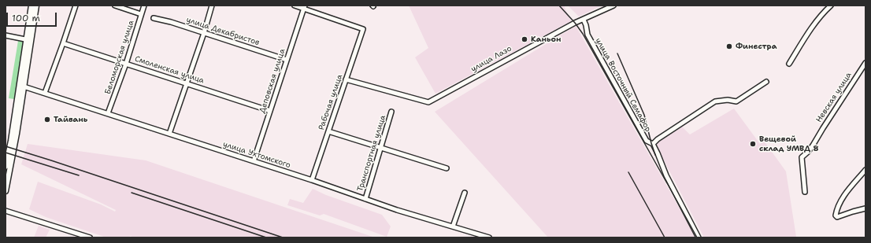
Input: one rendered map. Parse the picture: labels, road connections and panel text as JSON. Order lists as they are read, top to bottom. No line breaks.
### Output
{"streets":{"street":["улица Декабристов","Беломорская улица","улица Лазо","Смоленская улица","Деповская улица","улица Восточный Семафор","Невская улица","Рабочая улица","Транспортная улица","улица Ухтомского"]},"crossings":[["улица Декабристов","Деповская улица"],["Беломорская улица","Смоленская улица"],["Беломорская улица","улица Ухтомского"],["улица Лазо","улица Восточный Семафор"],["улица Лазо","Рабочая улица"],["Смоленская улица","Деповская улица"],["Деповская улица","Рабочая улица"],["Деповская улица","улица Ухтомского"],["Рабочая улица","улица Ухтомского"],["Транспортная улица","улица Ухтомского"]],"places":["Каньон","Финестра","Тайвань","Вещевой склад УМВД 8"],"scale_bar":"100 m"}
